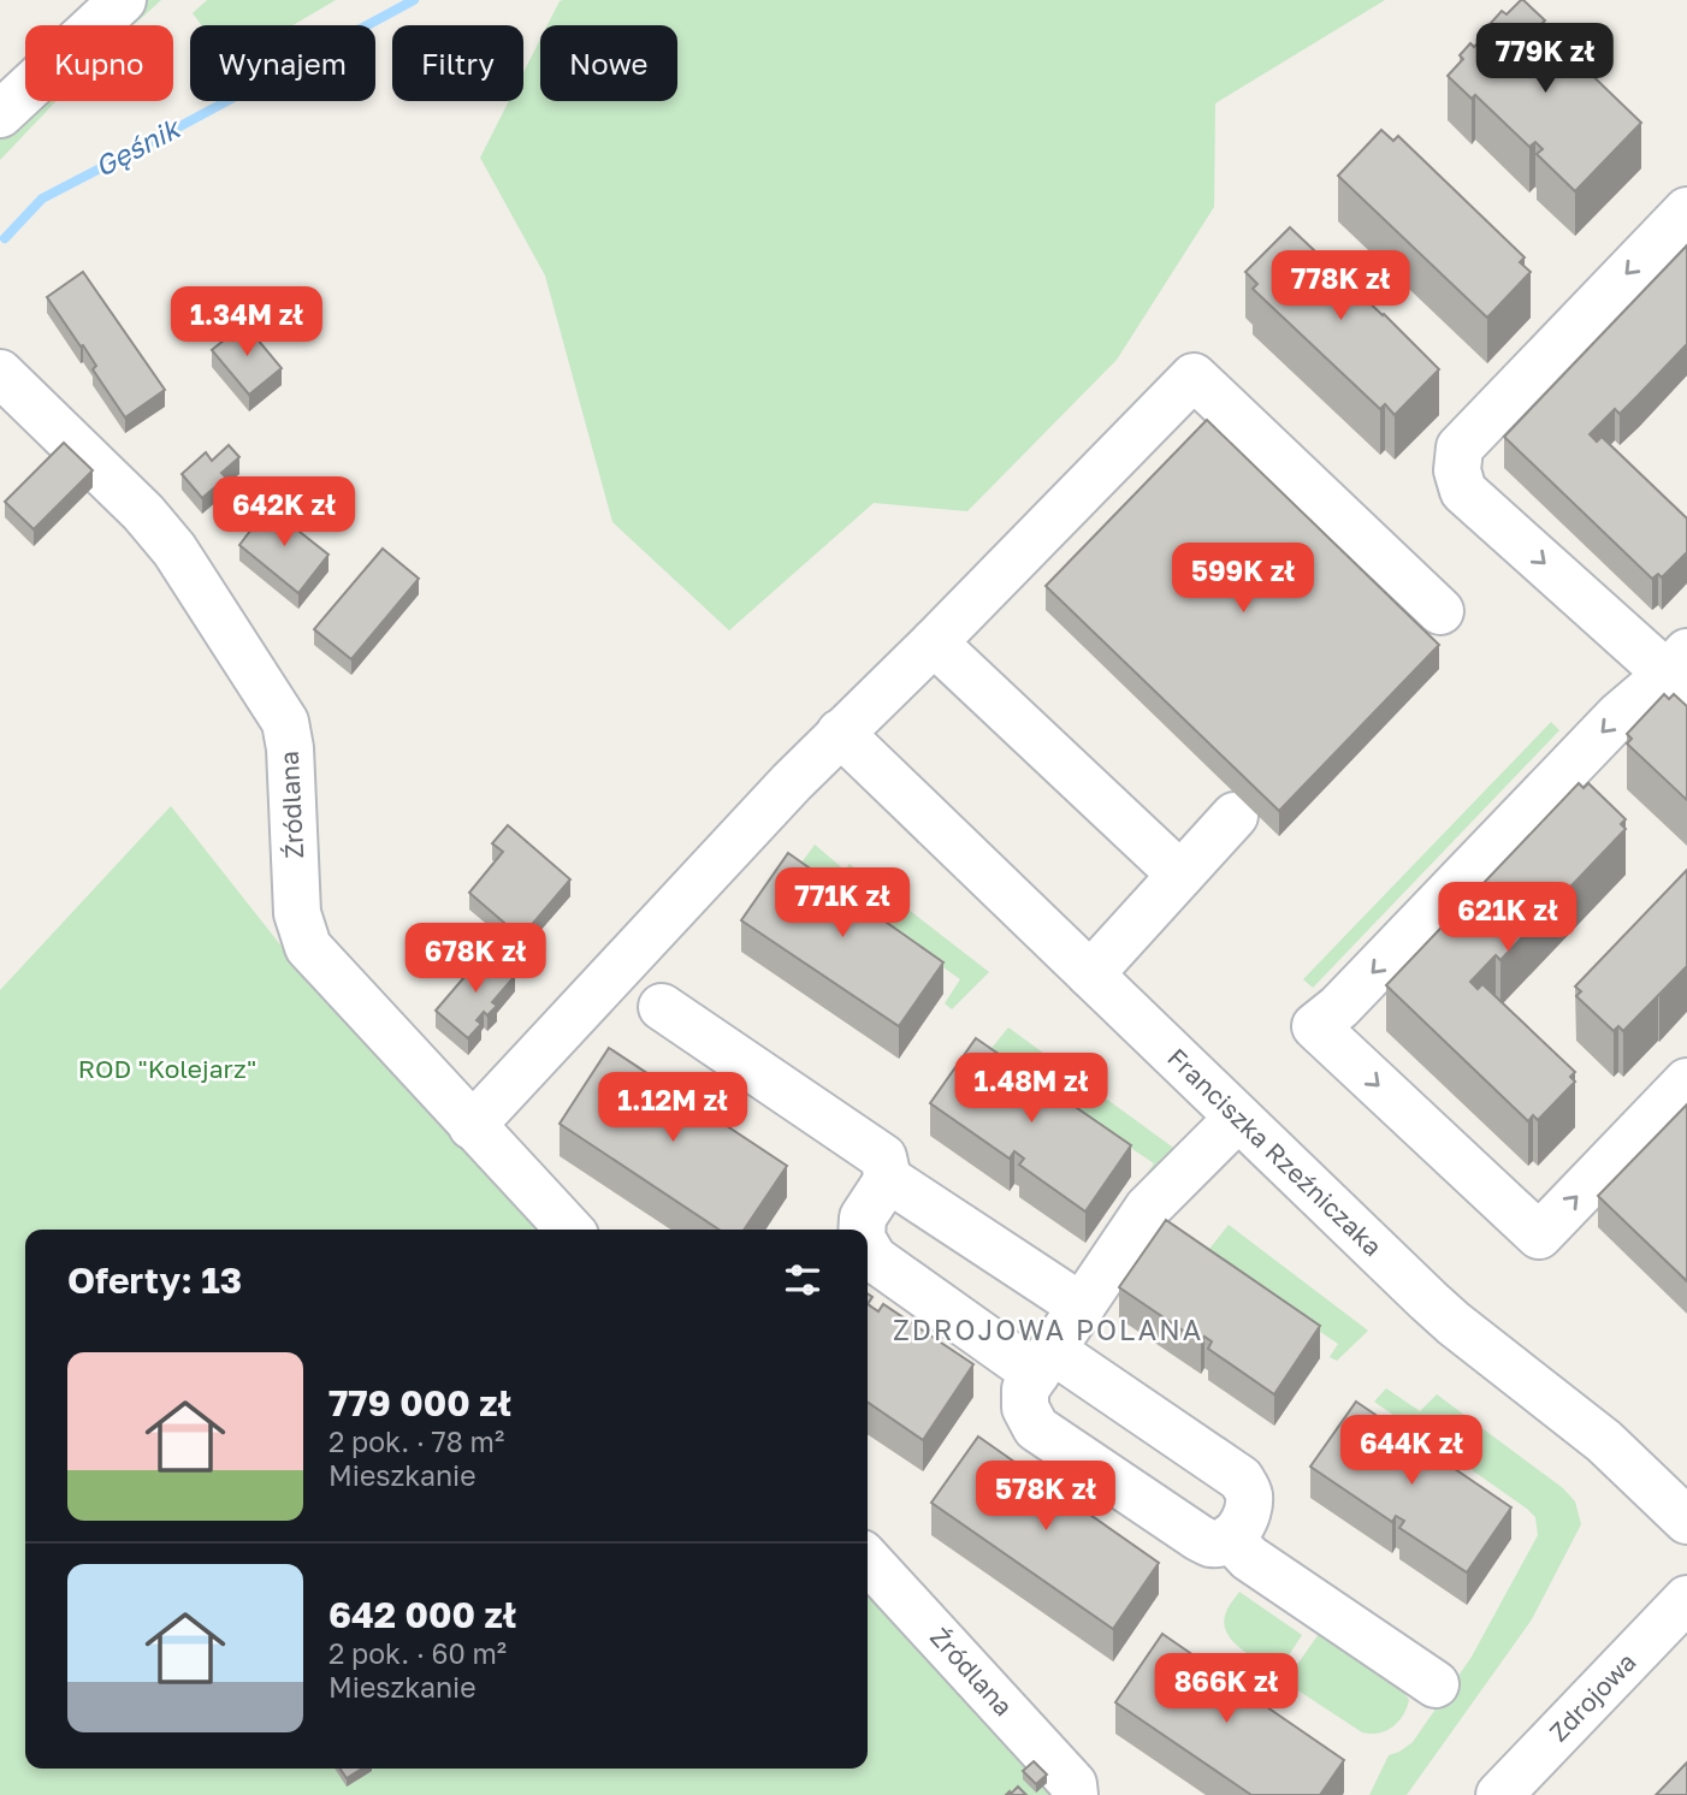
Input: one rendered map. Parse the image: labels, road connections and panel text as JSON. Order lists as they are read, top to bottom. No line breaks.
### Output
{"streets":{"street":["Źródlana","Franciszka Rzeźniczaka","Zdrojowa"]},"districts":["ZDROJOWA POLANA"],"water":["Gęśnik"],"parks":["ROD \"Kolejarz\""],"page":{"price":["779K zł","778K zł","1.34M zł","642K zł","599K zł","771K zł","621K zł","678K zł","1.48M zł","1.12M zł","644K zł","578K zł","866K zł"],"chip":["Kupno","Wynajem","Filtry","Nowe"],"heading":"Oferty: 13","list":[{"name":"779 000 zł","note":"2 pok. · 78 m² · Mieszkanie"},{"name":"642 000 zł","note":"2 pok. · 60 m² · Mieszkanie"}]}}
